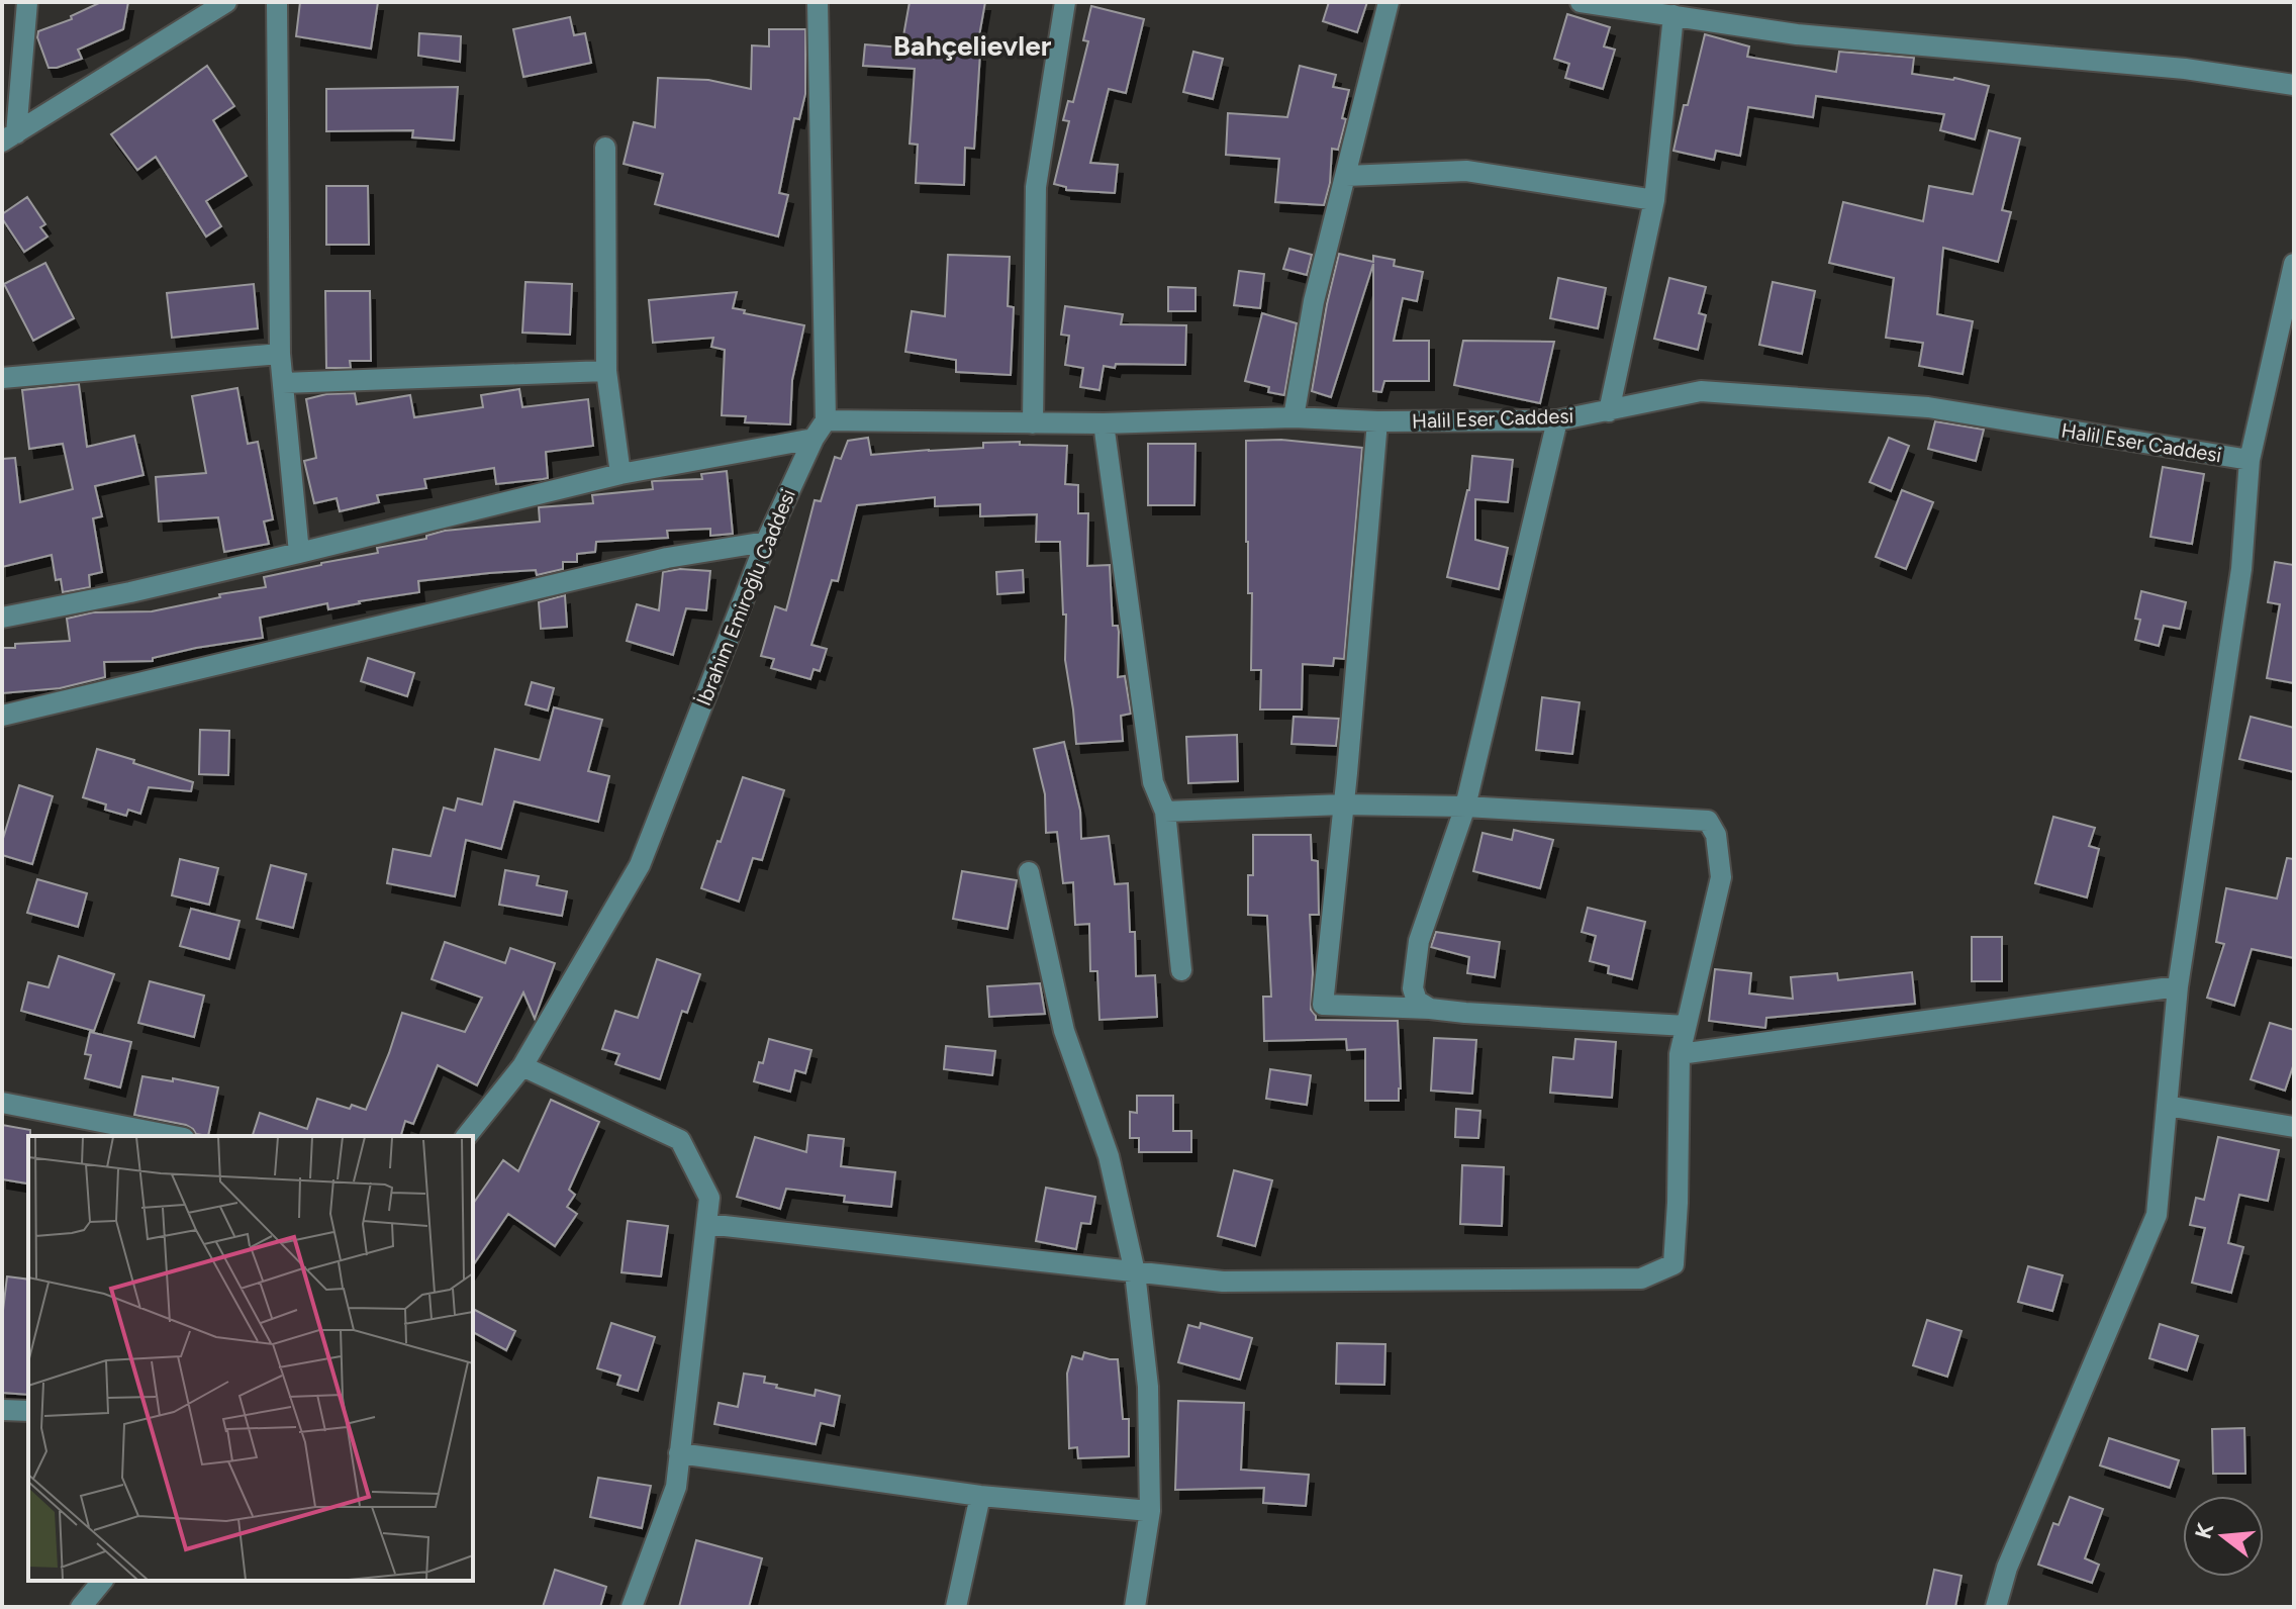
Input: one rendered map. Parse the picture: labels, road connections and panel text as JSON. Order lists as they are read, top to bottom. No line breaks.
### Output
{"streets":{"street":["Halil Eser Caddesi","İbrahim Emiroğlu Caddesi"]},"crossings":[["Halil Eser Caddesi","İbrahim Emiroğlu Caddesi"]],"districts":["Bahçelievler"],"north":"left"}
